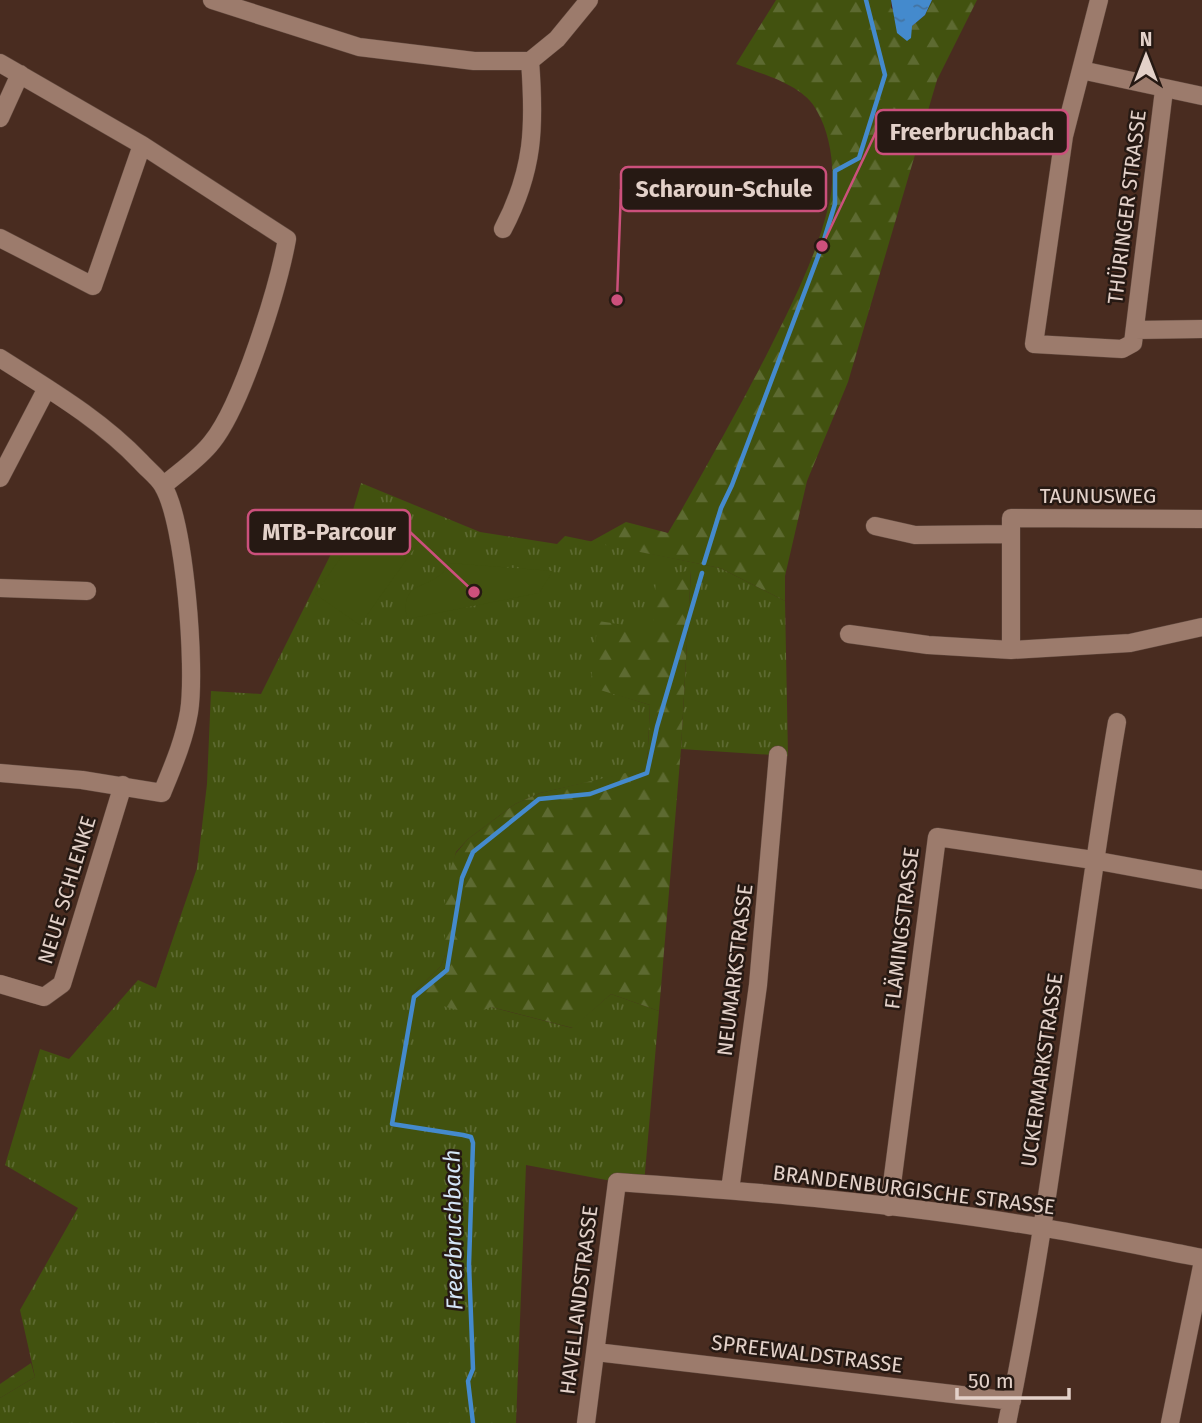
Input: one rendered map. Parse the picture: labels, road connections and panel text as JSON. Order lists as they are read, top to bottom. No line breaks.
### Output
{"streets":{"street":["THÜRINGER STRASSE","TAUNUSWEG","NEUE SCHLENKE","FLÄMINGSTRASSE","NEUMARKSTRASSE","UCKERMARKSTRASSE","BRANDENBURGISCHE STRASSE","HAVELLANDSTRASSE","SPREEWALDSTRASSE"]},"crossings":[["FLÄMINGSTRASSE","UCKERMARKSTRASSE"],["FLÄMINGSTRASSE","BRANDENBURGISCHE STRASSE"],["NEUMARKSTRASSE","BRANDENBURGISCHE STRASSE"],["UCKERMARKSTRASSE","BRANDENBURGISCHE STRASSE"],["UCKERMARKSTRASSE","SPREEWALDSTRASSE"],["BRANDENBURGISCHE STRASSE","HAVELLANDSTRASSE"],["HAVELLANDSTRASSE","SPREEWALDSTRASSE"]],"water":["Freerbruchbach"],"places":["Freerbruchbach","Scharoun-Schule","MTB-Parcour"],"scale_bar":"50 m","north":"top"}
